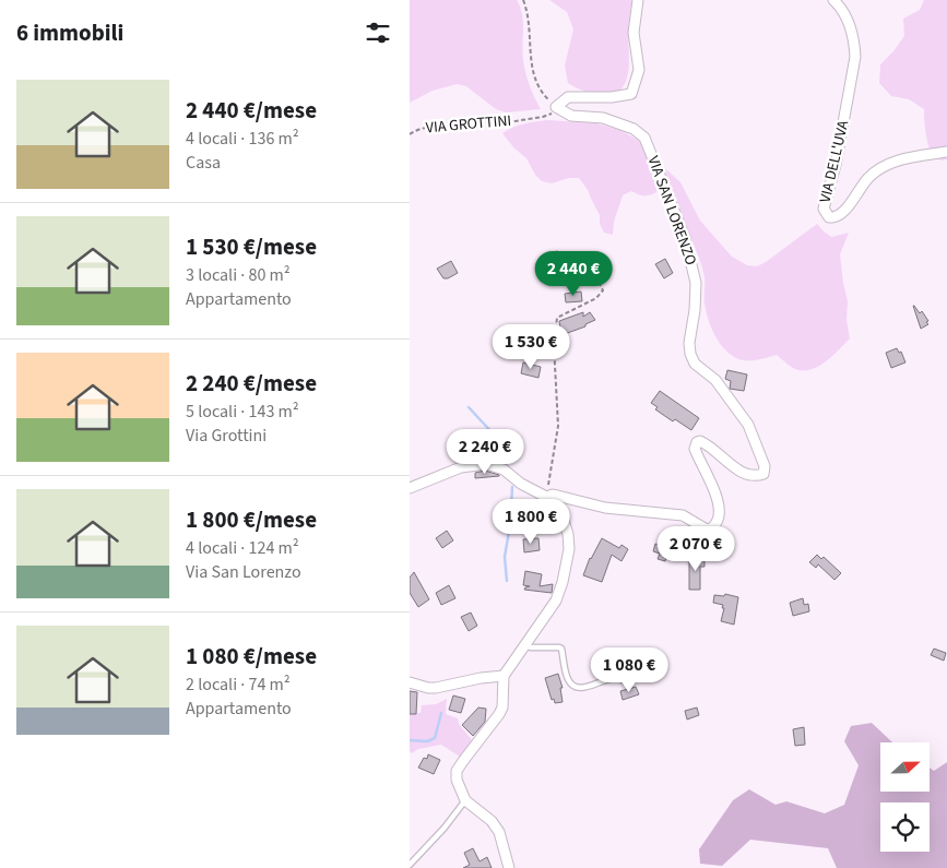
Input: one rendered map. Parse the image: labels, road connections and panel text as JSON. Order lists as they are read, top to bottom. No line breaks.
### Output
{"streets":{"street":["VIA DELL'UVA","VIA SAN LORENZO"],"path":["VIA GROTTINI"]},"crossings":[["VIA GROTTINI","VIA SAN LORENZO"]],"north":"right","page":{"heading":"6 immobili","list":[{"name":"2 440 €/mese","note":"4 locali · 136 m² · Casa"},{"name":"1 530 €/mese","note":"3 locali · 80 m² · Appartamento"},{"name":"2 240 €/mese","note":"5 locali · 143 m² · Via Grottini"},{"name":"1 800 €/mese","note":"4 locali · 124 m² · Via San Lorenzo"},{"name":"1 080 €/mese","note":"2 locali · 74 m² · Appartamento"}],"price":["2 440 €","1 530 €","2 240 €","1 800 €","2 070 €","1 080 €"]}}
